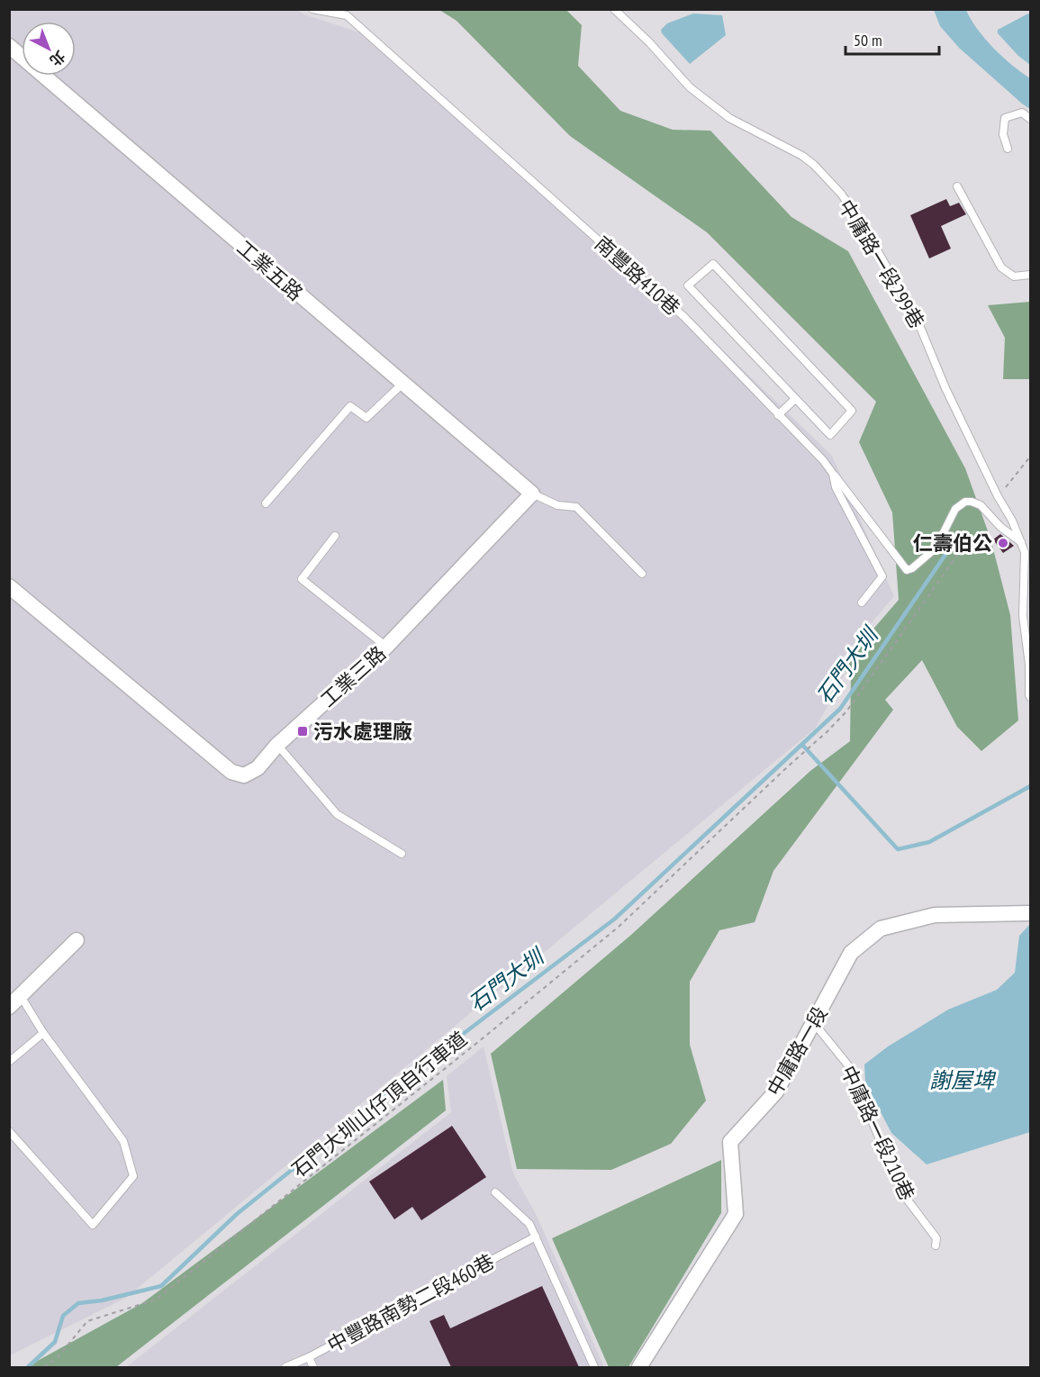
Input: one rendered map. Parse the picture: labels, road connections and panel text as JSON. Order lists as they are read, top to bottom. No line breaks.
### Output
{"streets":{"street":["工業五路","工業三路","中庸路一段"],"lane":["中庸路一段299巷","南豐路410巷","中庸路一段210巷","中豐路南勢二段460巷"],"path":["石門大圳山仔頂自行車道"]},"crossings":[["工業五路","工業三路"],["中庸路一段","中庸路一段210巷"]],"water":["石門大圳","謝屋埤"],"places":{"other":["仁壽伯公"],"transit":["污水處理廠"]},"scale_bar":"50 m","north":"bottom right"}
